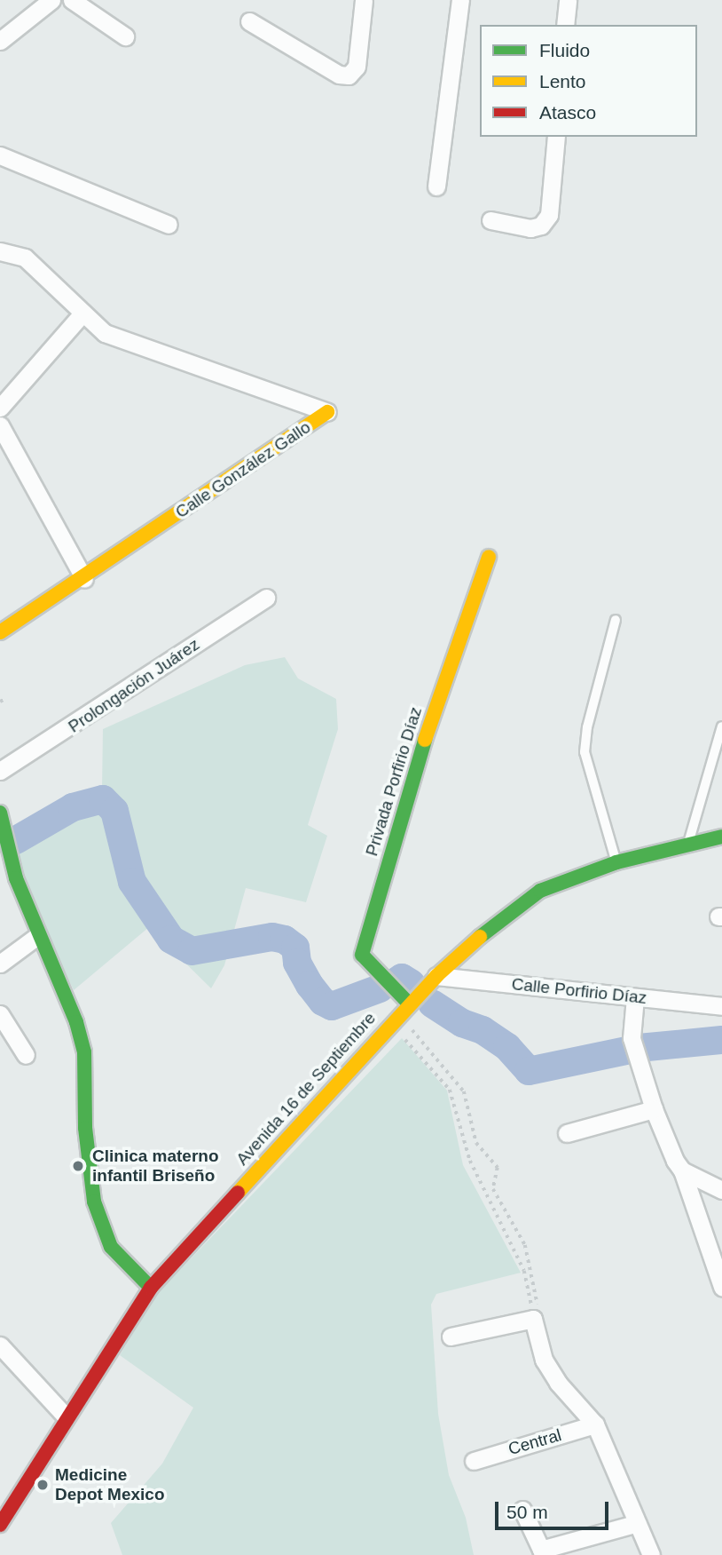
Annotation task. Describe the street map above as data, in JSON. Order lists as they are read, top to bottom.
{
  "streets": {
    "street": [
      "Calle González Gallo",
      "Prolongación Juárez",
      "Privada Porfirio Díaz",
      "Calle Porfirio Díaz",
      "Avenida 16 de Septiembre",
      "Central"
    ]
  },
  "crossings": [
    ["Privada Porfirio Díaz", "Avenida 16 de Septiembre"],
    ["Calle Porfirio Díaz", "Avenida 16 de Septiembre"]
  ],
  "places": ["Clinica materno infantil Briseño", "Medicine Depot Mexico"],
  "legend": ["Fluido", "Lento", "Atasco"],
  "scale_bar": "50 m"
}
